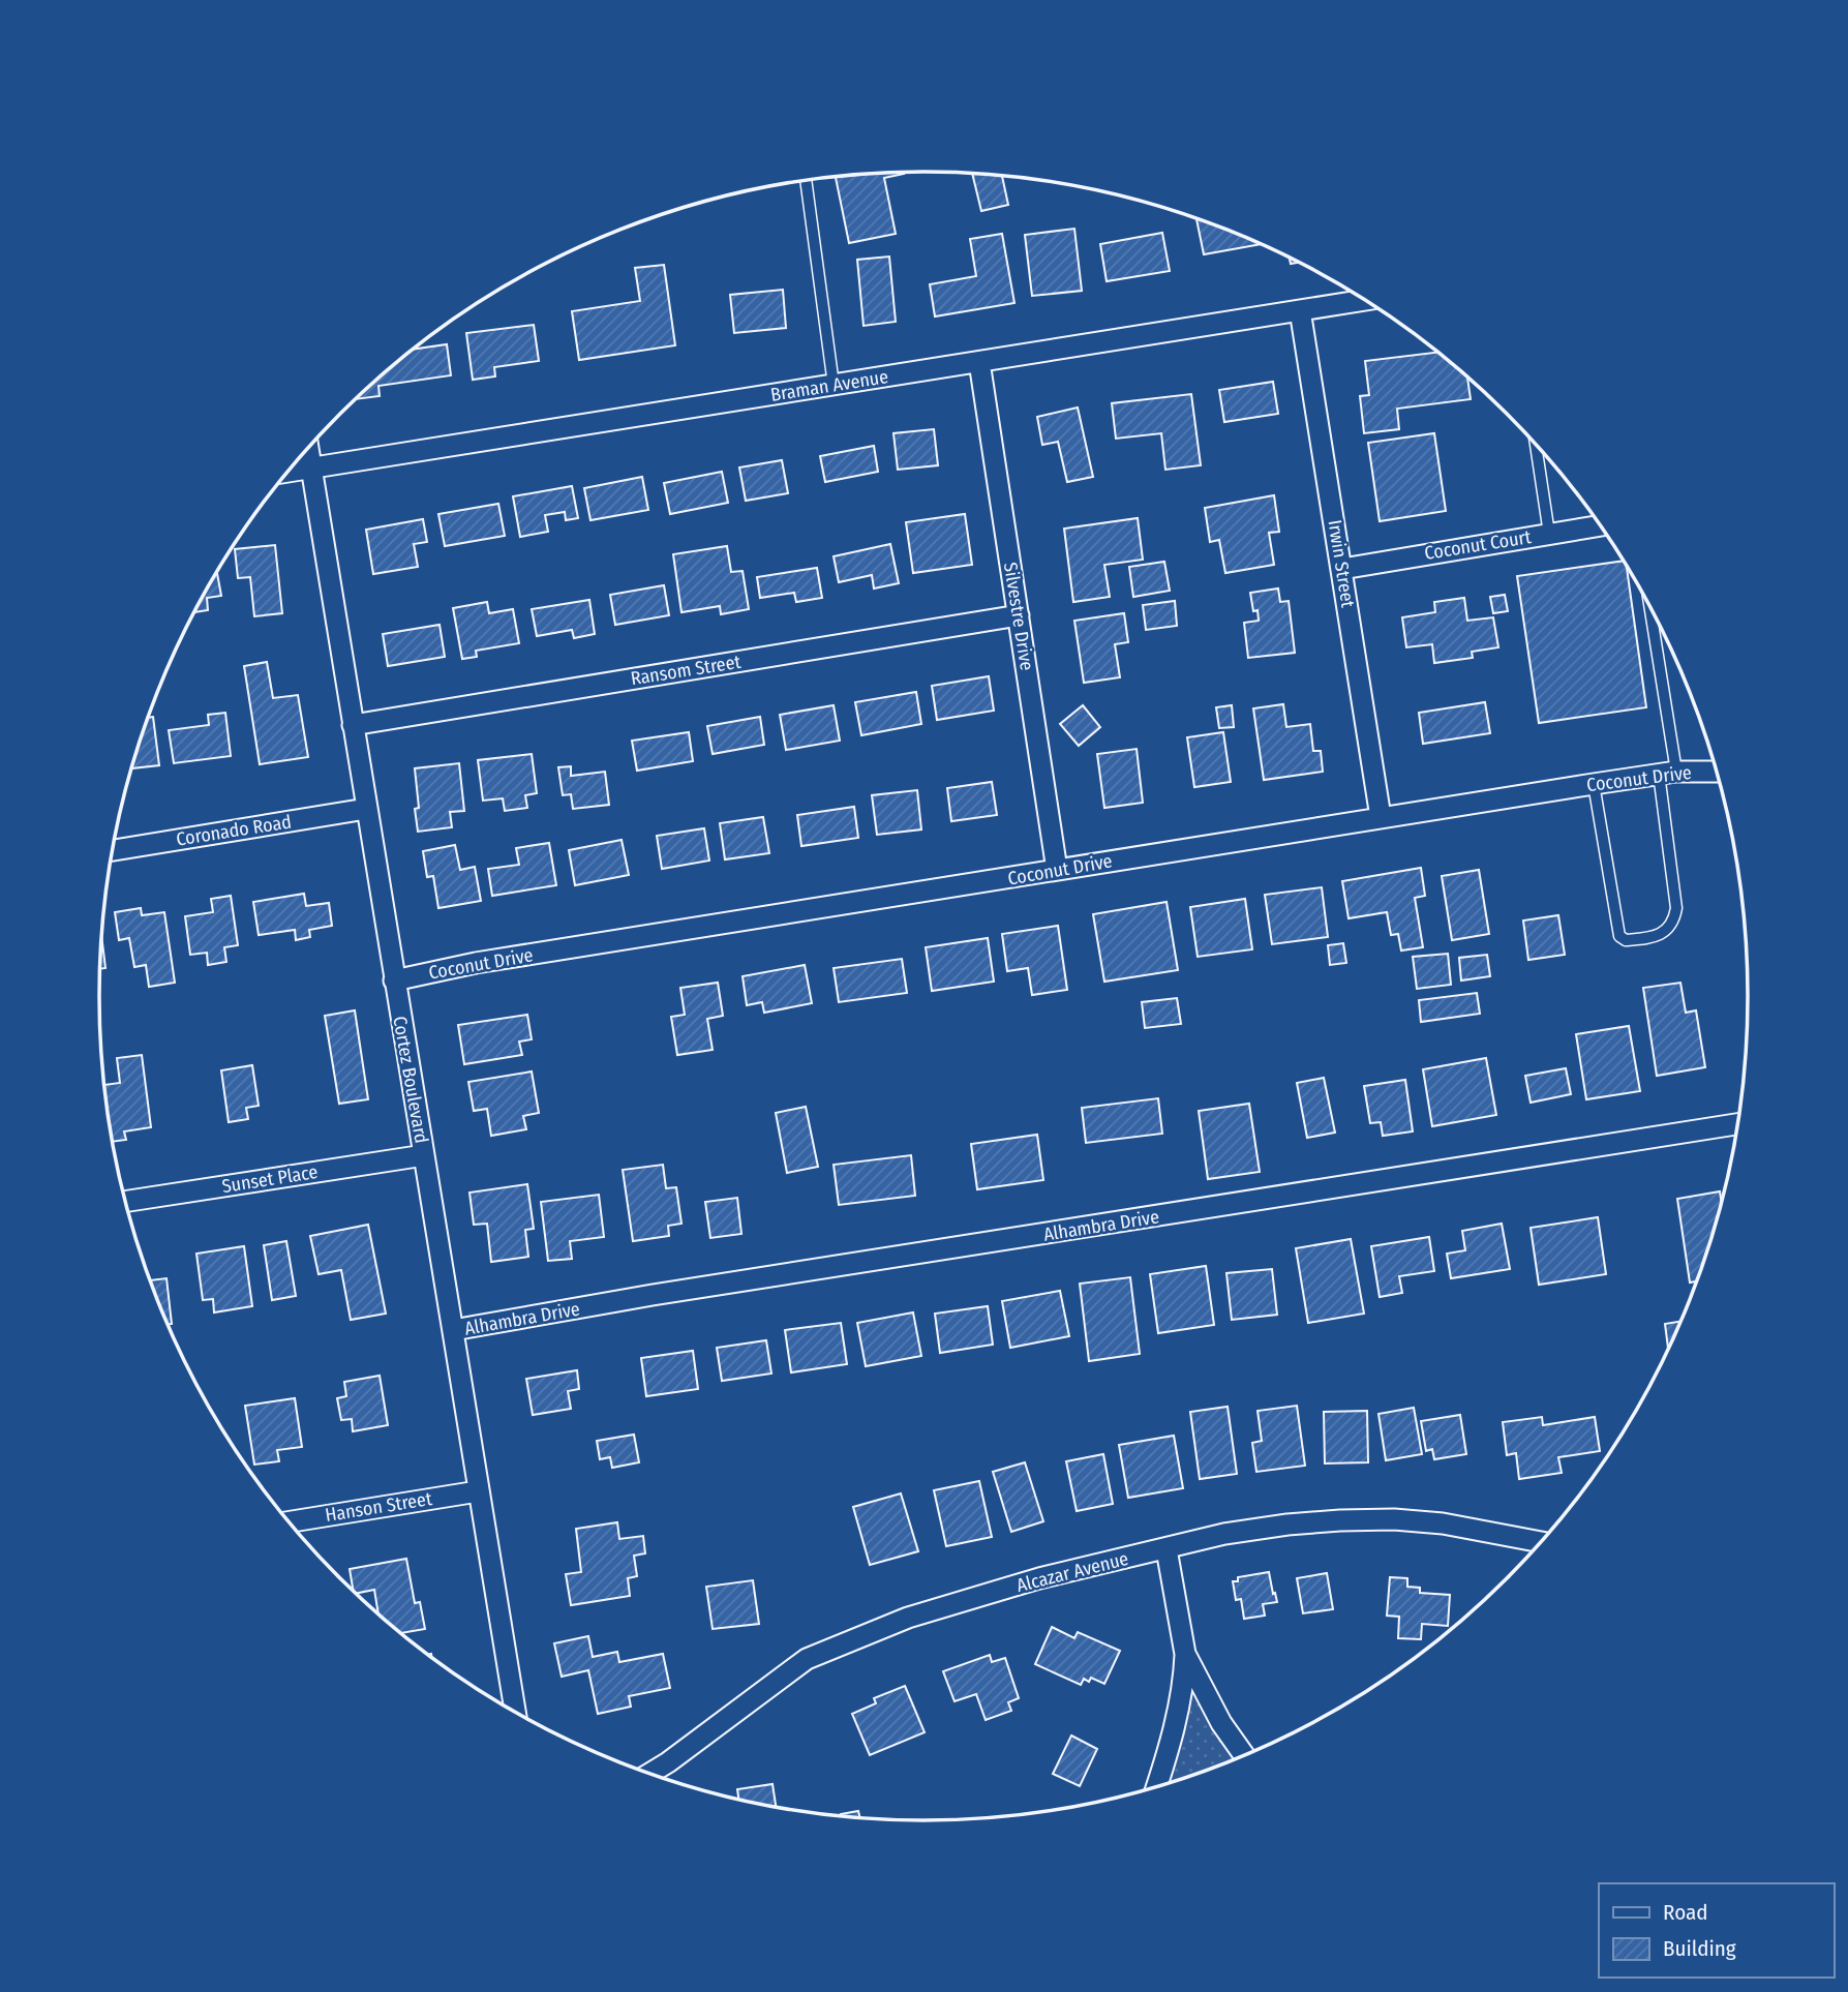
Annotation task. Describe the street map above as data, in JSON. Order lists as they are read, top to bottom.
{
  "streets": {
    "street": [
      "Braman Avenue",
      "Coconut Court",
      "Irwin Street",
      "Silvestre Drive",
      "Ransom Street",
      "Coconut Drive",
      "Coronado Road",
      "Cortez Boulevard",
      "Sunset Place",
      "Alhambra Drive",
      "Hanson Street",
      "Alcazar Avenue"
    ]
  },
  "crossings": [
    ["Braman Avenue", "Irwin Street"],
    ["Braman Avenue", "Silvestre Drive"],
    ["Braman Avenue", "Cortez Boulevard"],
    ["Coconut Court", "Irwin Street"],
    ["Irwin Street", "Coconut Drive"],
    ["Silvestre Drive", "Ransom Street"],
    ["Silvestre Drive", "Coconut Drive"],
    ["Ransom Street", "Cortez Boulevard"],
    ["Coconut Drive", "Cortez Boulevard"],
    ["Coronado Road", "Cortez Boulevard"],
    ["Cortez Boulevard", "Sunset Place"],
    ["Cortez Boulevard", "Alhambra Drive"],
    ["Cortez Boulevard", "Hanson Street"]
  ],
  "legend": ["Road", "Building"]
}
